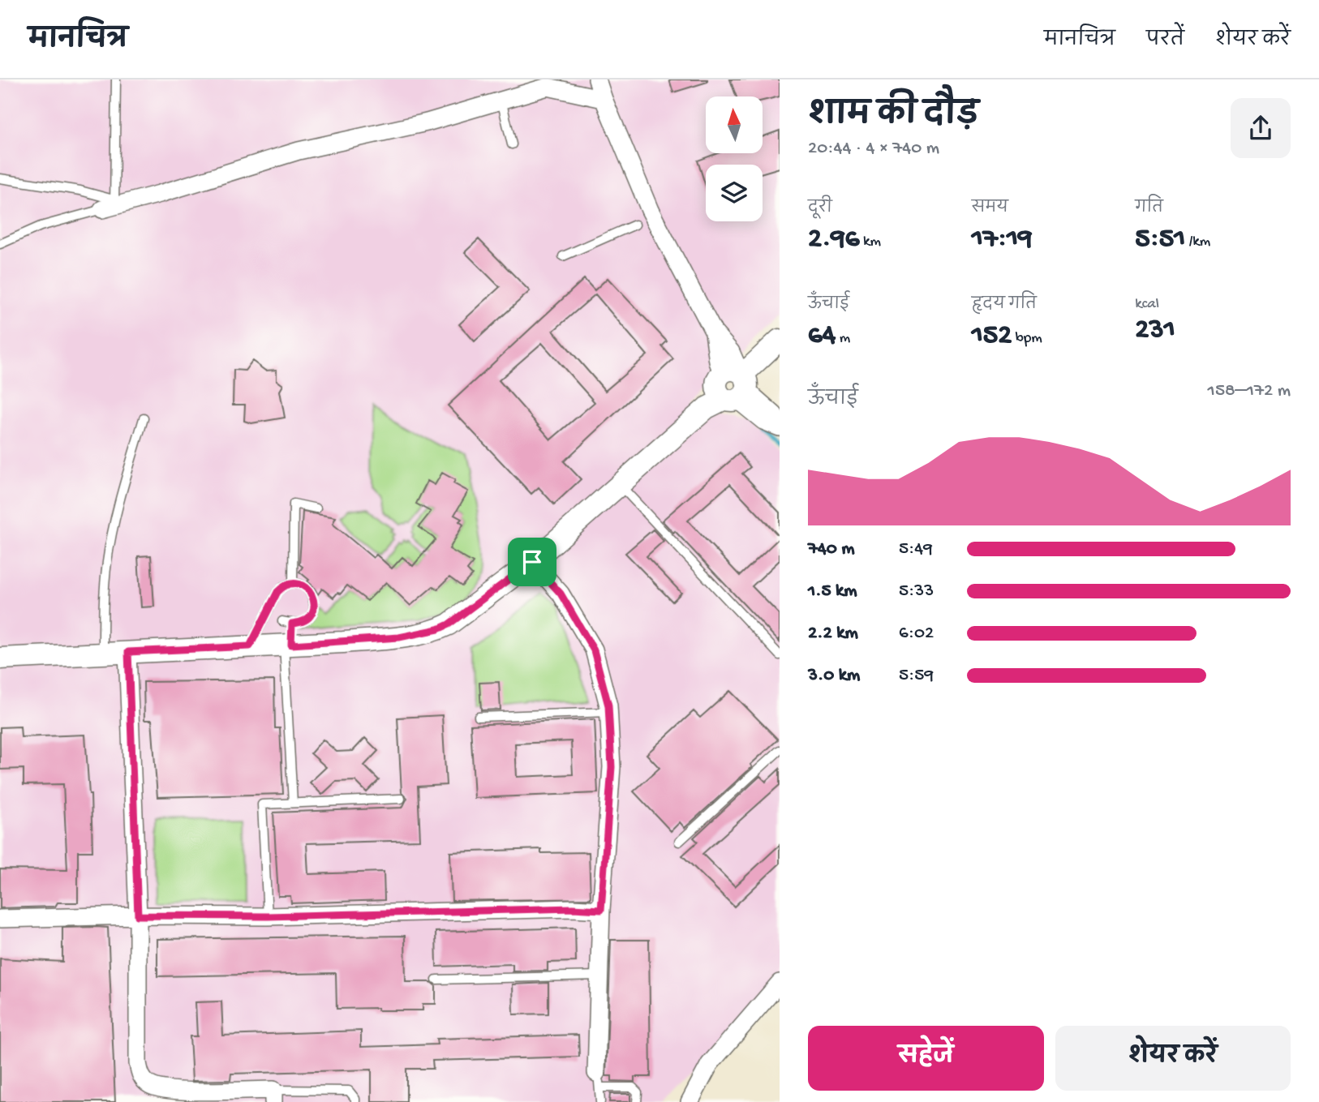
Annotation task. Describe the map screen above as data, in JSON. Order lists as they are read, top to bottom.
{
  "north": "top",
  "page": {
    "header": "मानचित्र",
    "nav": ["मानचित्र", "परतें", "शेयर करें"],
    "heading": ["शाम की दौड़", "20:44 · 4 × 740 m"],
    "stats": [
      ["दूरी", "2.96 km"],
      ["समय", "17:19"],
      ["गति", "5:51 /km"],
      ["ऊँचाई", "64 m"],
      ["हृदय गति", "152 bpm"],
      ["kcal", "231"]
    ],
    "chart": ["ऊँचाई", "158–172 m"],
    "list": [
      {
        "name": "740 m",
        "note": "5:49"
      },
      {
        "name": "1.5 km",
        "note": "5:33"
      },
      {
        "name": "2.2 km",
        "note": "6:02"
      },
      {
        "name": "3.0 km",
        "note": "5:59"
      }
    ],
    "buttons": ["सहेजें", "शेयर करें"]
  }
}
